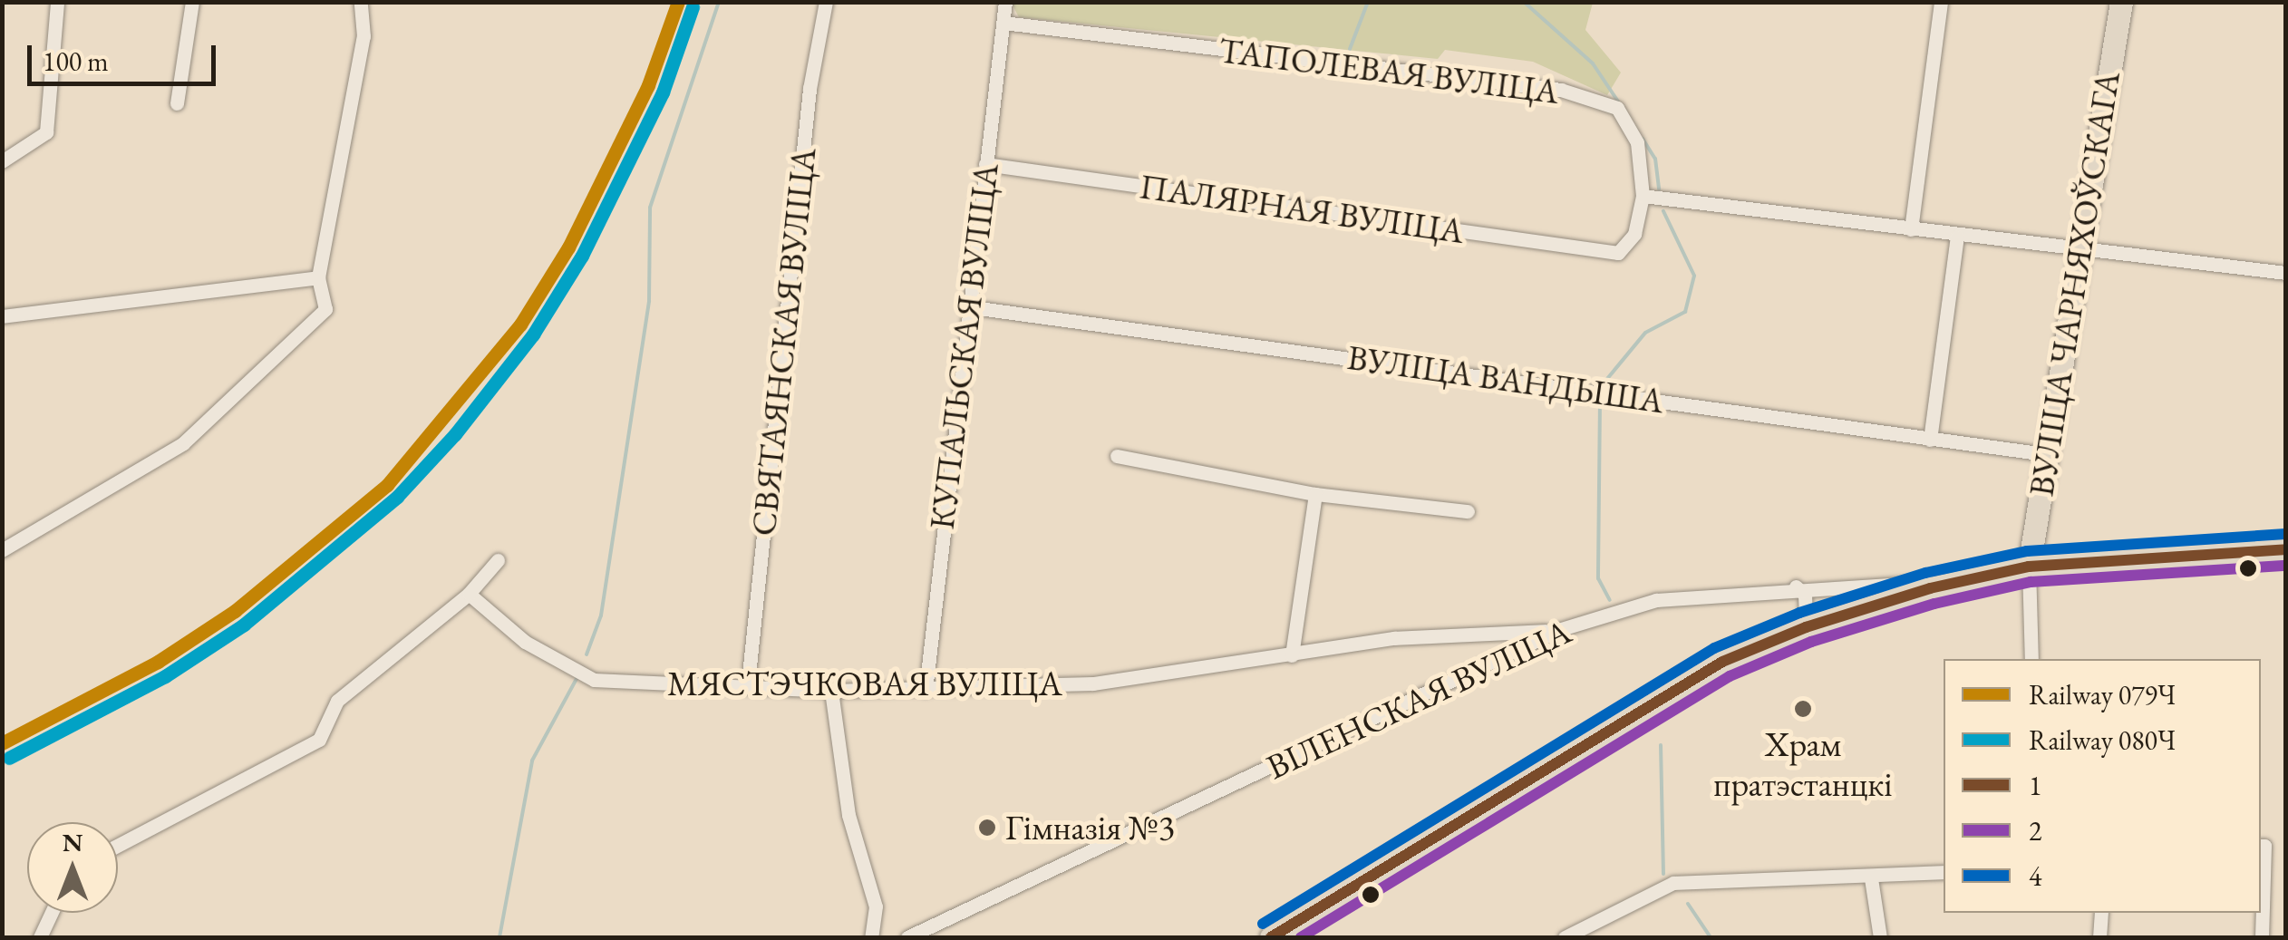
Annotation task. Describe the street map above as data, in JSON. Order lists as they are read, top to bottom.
{
  "streets": {
    "main road": ["ВУЛІЦА ЧАРНЯХОЎСКАГА", "ВІЛЕНСКАЯ ВУЛІЦА"],
    "street": [
      "ТАПОЛЕВАЯ ВУЛІЦА",
      "ПАЛЯРНАЯ ВУЛІЦА",
      "СВЯТАЯНСКАЯ ВУЛІЦА",
      "КУПАЛЬСКАЯ ВУЛІЦА",
      "ВУЛІЦА ВАНДЫША",
      "МЯСТЭЧКОВАЯ ВУЛІЦА"
    ]
  },
  "crossings": [
    ["ТАПОЛЕВАЯ ВУЛІЦА", "ПАЛЯРНАЯ ВУЛІЦА"],
    ["ТАПОЛЕВАЯ ВУЛІЦА", "КУПАЛЬСКАЯ ВУЛІЦА"],
    ["ПАЛЯРНАЯ ВУЛІЦА", "КУПАЛЬСКАЯ ВУЛІЦА"],
    ["ВУЛІЦА ЧАРНЯХОЎСКАГА", "ВУЛІЦА ВАНДЫША"],
    ["ВУЛІЦА ЧАРНЯХОЎСКАГА", "ВІЛЕНСКАЯ ВУЛІЦА"],
    ["СВЯТАЯНСКАЯ ВУЛІЦА", "МЯСТЭЧКОВАЯ ВУЛІЦА"],
    ["КУПАЛЬСКАЯ ВУЛІЦА", "ВУЛІЦА ВАНДЫША"],
    ["КУПАЛЬСКАЯ ВУЛІЦА", "МЯСТЭЧКОВАЯ ВУЛІЦА"],
    ["МЯСТЭЧКОВАЯ ВУЛІЦА", "ВІЛЕНСКАЯ ВУЛІЦА"]
  ],
  "places": ["Храм пратэстанцкі", "Гімназія №3"],
  "lines": [
    "rail line 079Ч",
    "rail line 080Ч",
    "transit line 4",
    "transit line 1",
    "transit line 2"
  ],
  "legend": [
    "Railway 079Ч",
    "Railway 080Ч",
    "1",
    "2",
    "4"
  ],
  "scale_bar": "100 m",
  "north": "top"
}
